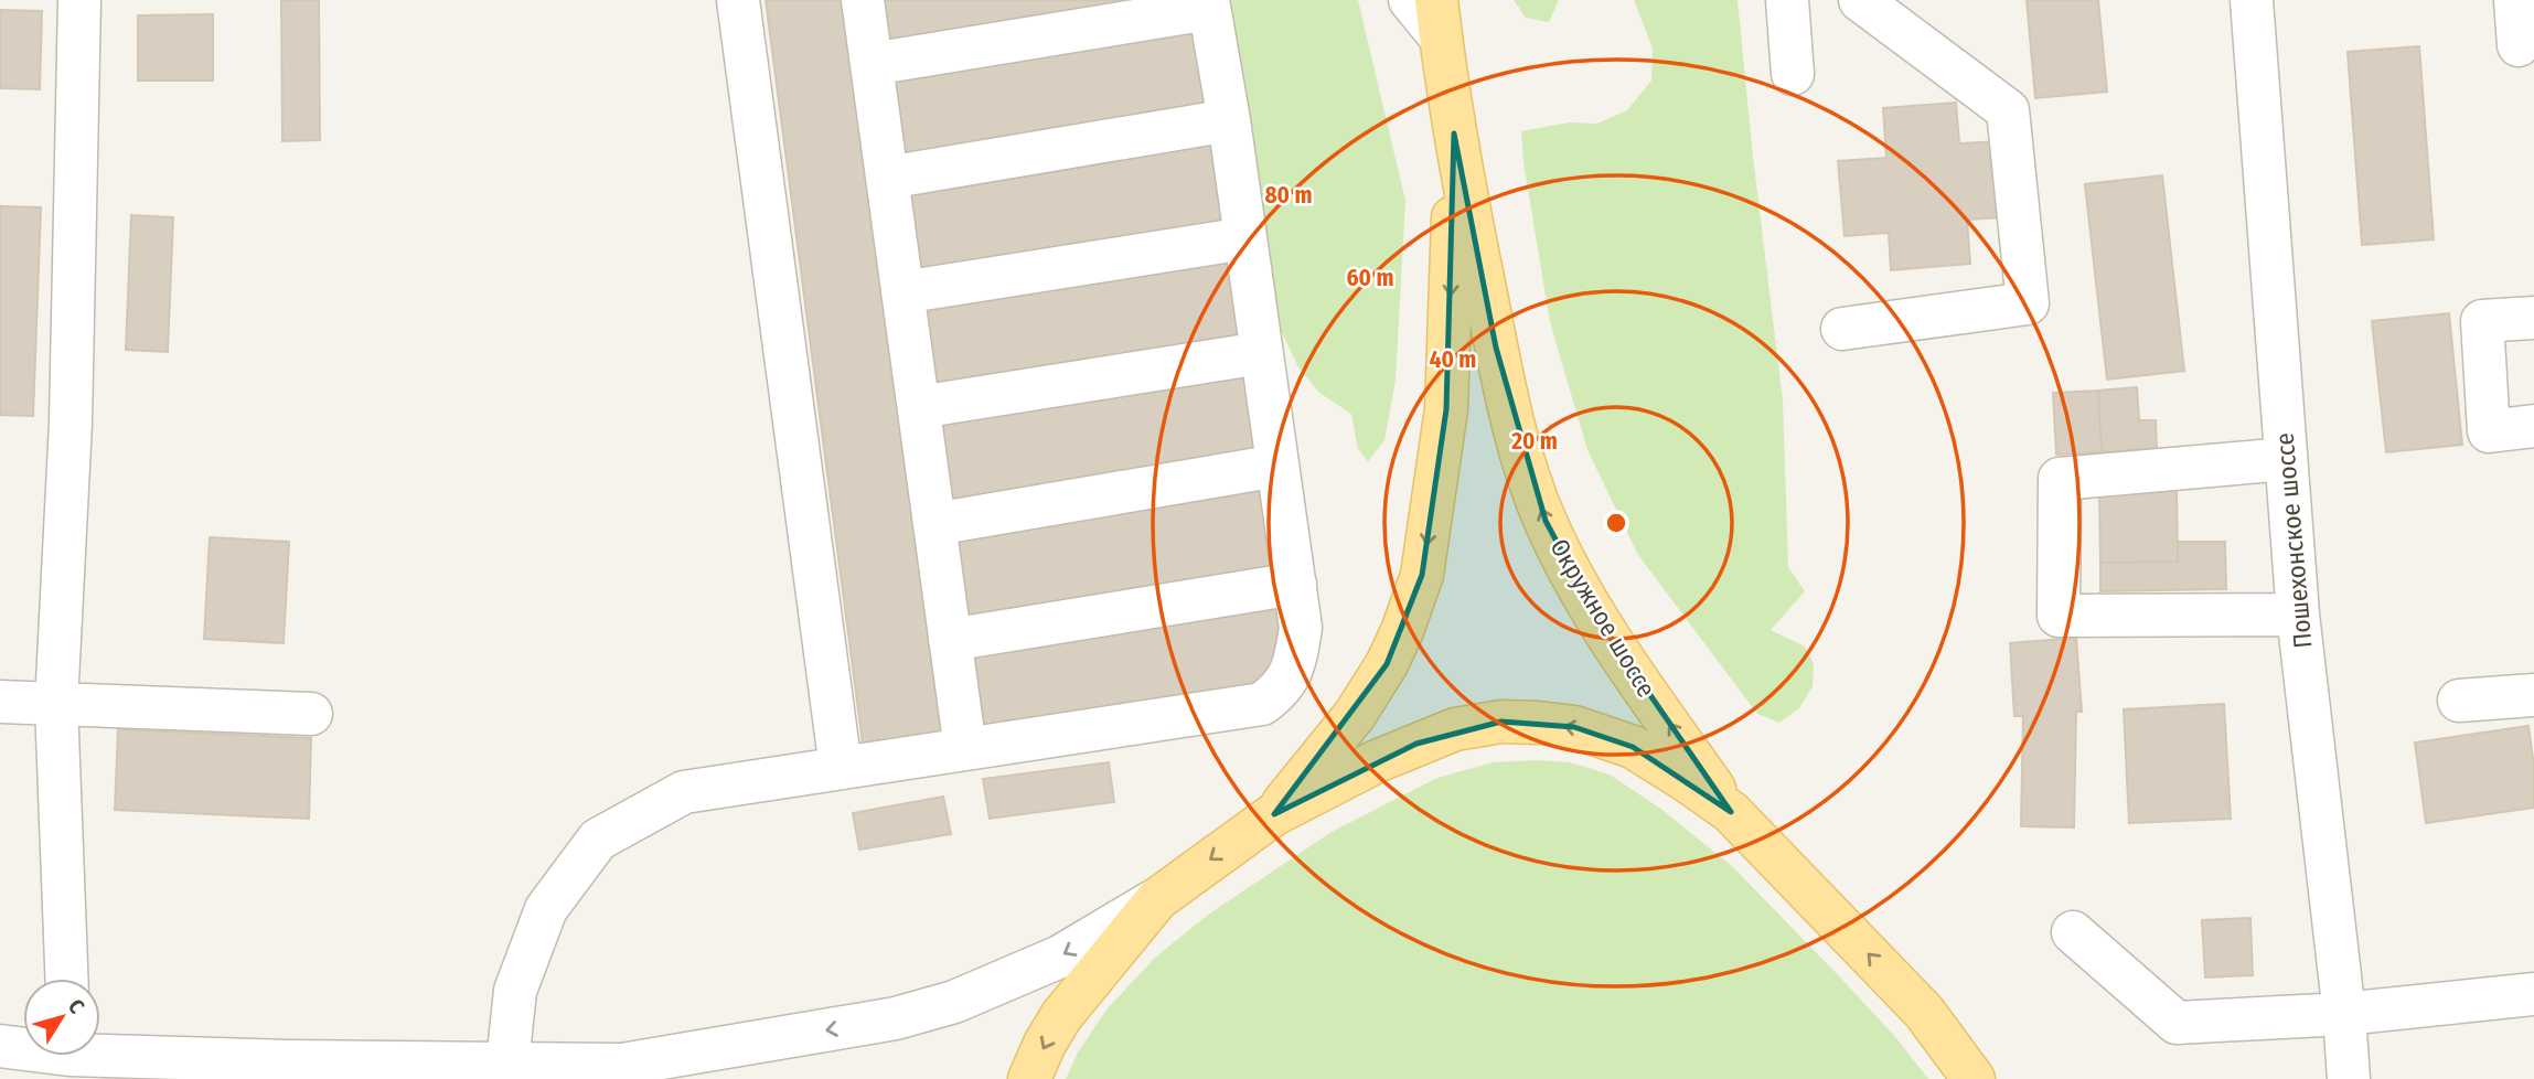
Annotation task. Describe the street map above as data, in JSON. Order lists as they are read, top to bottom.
{
  "streets": {
    "main road": ["Окружное шоссе"],
    "street": ["Пошехонское шоссе"]
  },
  "north": "top right",
  "rings": [
    "80 m",
    "60 m",
    "40 m",
    "20 m"
  ]
}
